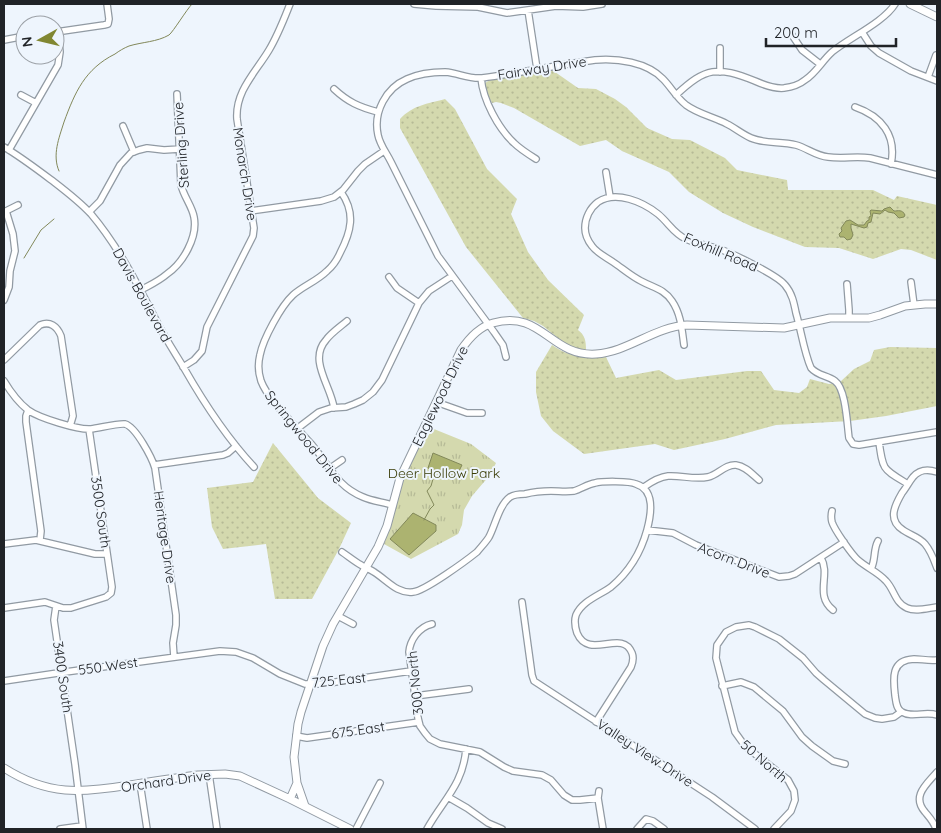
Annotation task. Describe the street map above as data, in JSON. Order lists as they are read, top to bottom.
{
  "streets": {
    "main road": ["Eaglewood Drive", "Orchard Drive"],
    "street": [
      "Fairway Drive",
      "Sterling Drive",
      "Monarch Drive",
      "Foxhill Road",
      "Davis Boulevard",
      "Springwood Drive",
      "3500 South",
      "Heritage Drive",
      "Acorn Drive",
      "550 West",
      "3400 South",
      "725 East",
      "300 North",
      "675 East",
      "Valley View Drive",
      "50 North"
    ]
  },
  "crossings": [
    ["Sterling Drive", "Davis Boulevard"],
    ["Monarch Drive", "Davis Boulevard"],
    ["Eaglewood Drive", "Springwood Drive"],
    ["Eaglewood Drive", "725 East"],
    ["Eaglewood Drive", "675 East"],
    ["Eaglewood Drive", "Orchard Drive"],
    ["3500 South", "Heritage Drive"],
    ["3500 South", "3400 South"],
    ["Heritage Drive", "550 West"],
    ["550 West", "3400 South"],
    ["550 West", "725 East"],
    ["3400 South", "Orchard Drive"],
    ["725 East", "300 North"],
    ["300 North", "675 East"]
  ],
  "parks": ["Deer Hollow Park"],
  "scale_bar": "200 m",
  "north": "left"
}
